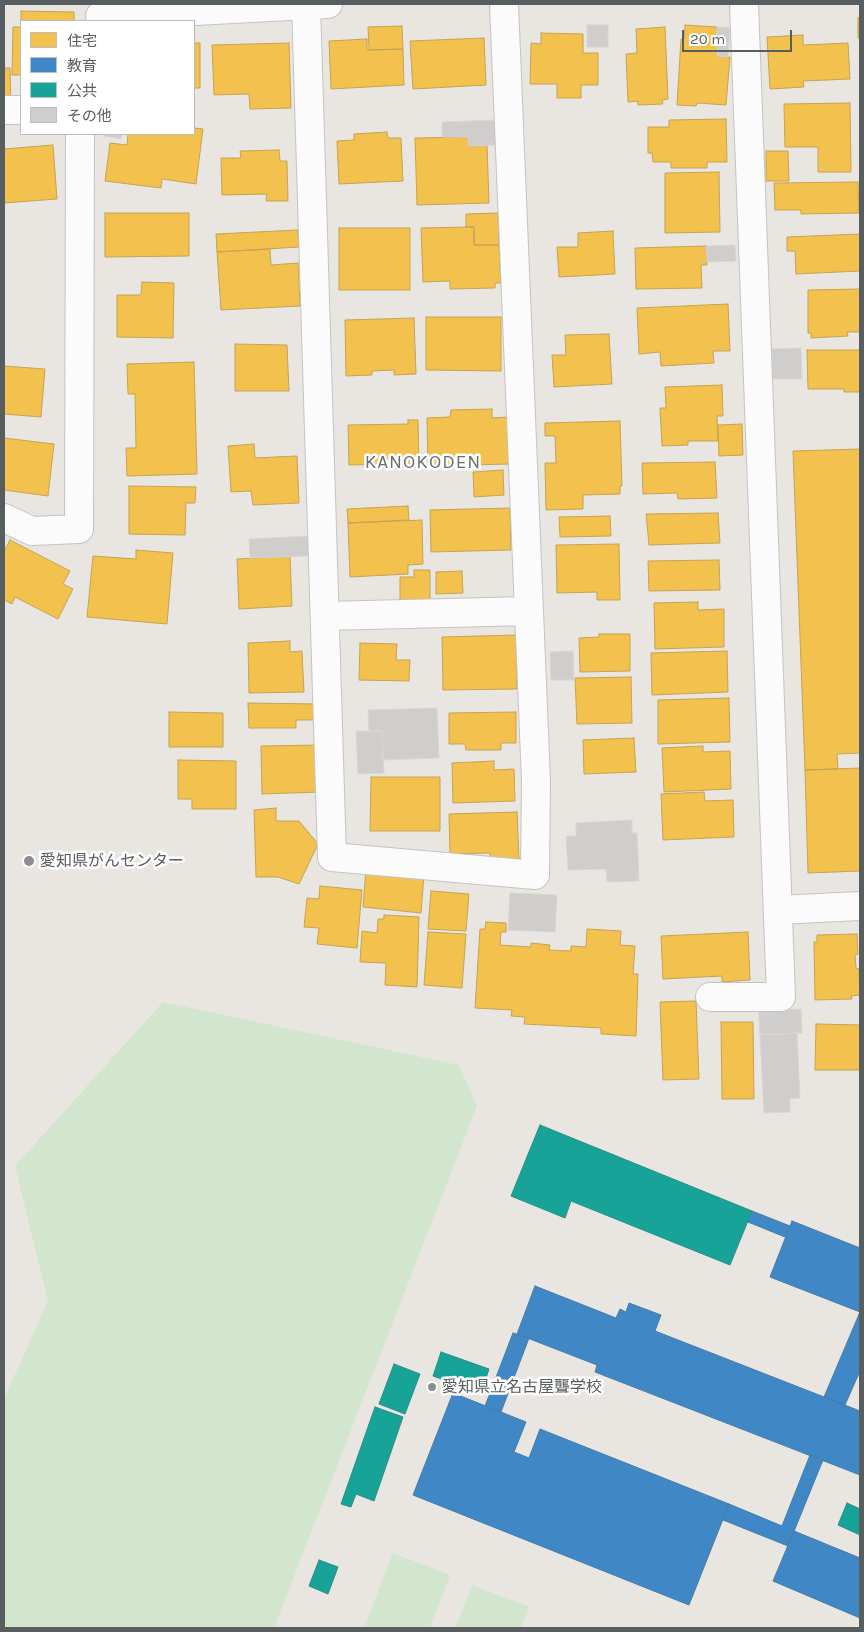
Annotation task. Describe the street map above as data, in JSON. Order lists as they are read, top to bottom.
{
  "districts": ["KANOKODEN"],
  "places": ["愛知県がんセンター", "愛知県立名古屋聾学校"],
  "legend": [
    "住宅",
    "教育",
    "公共",
    "その他"
  ],
  "scale_bar": "20 m"
}
